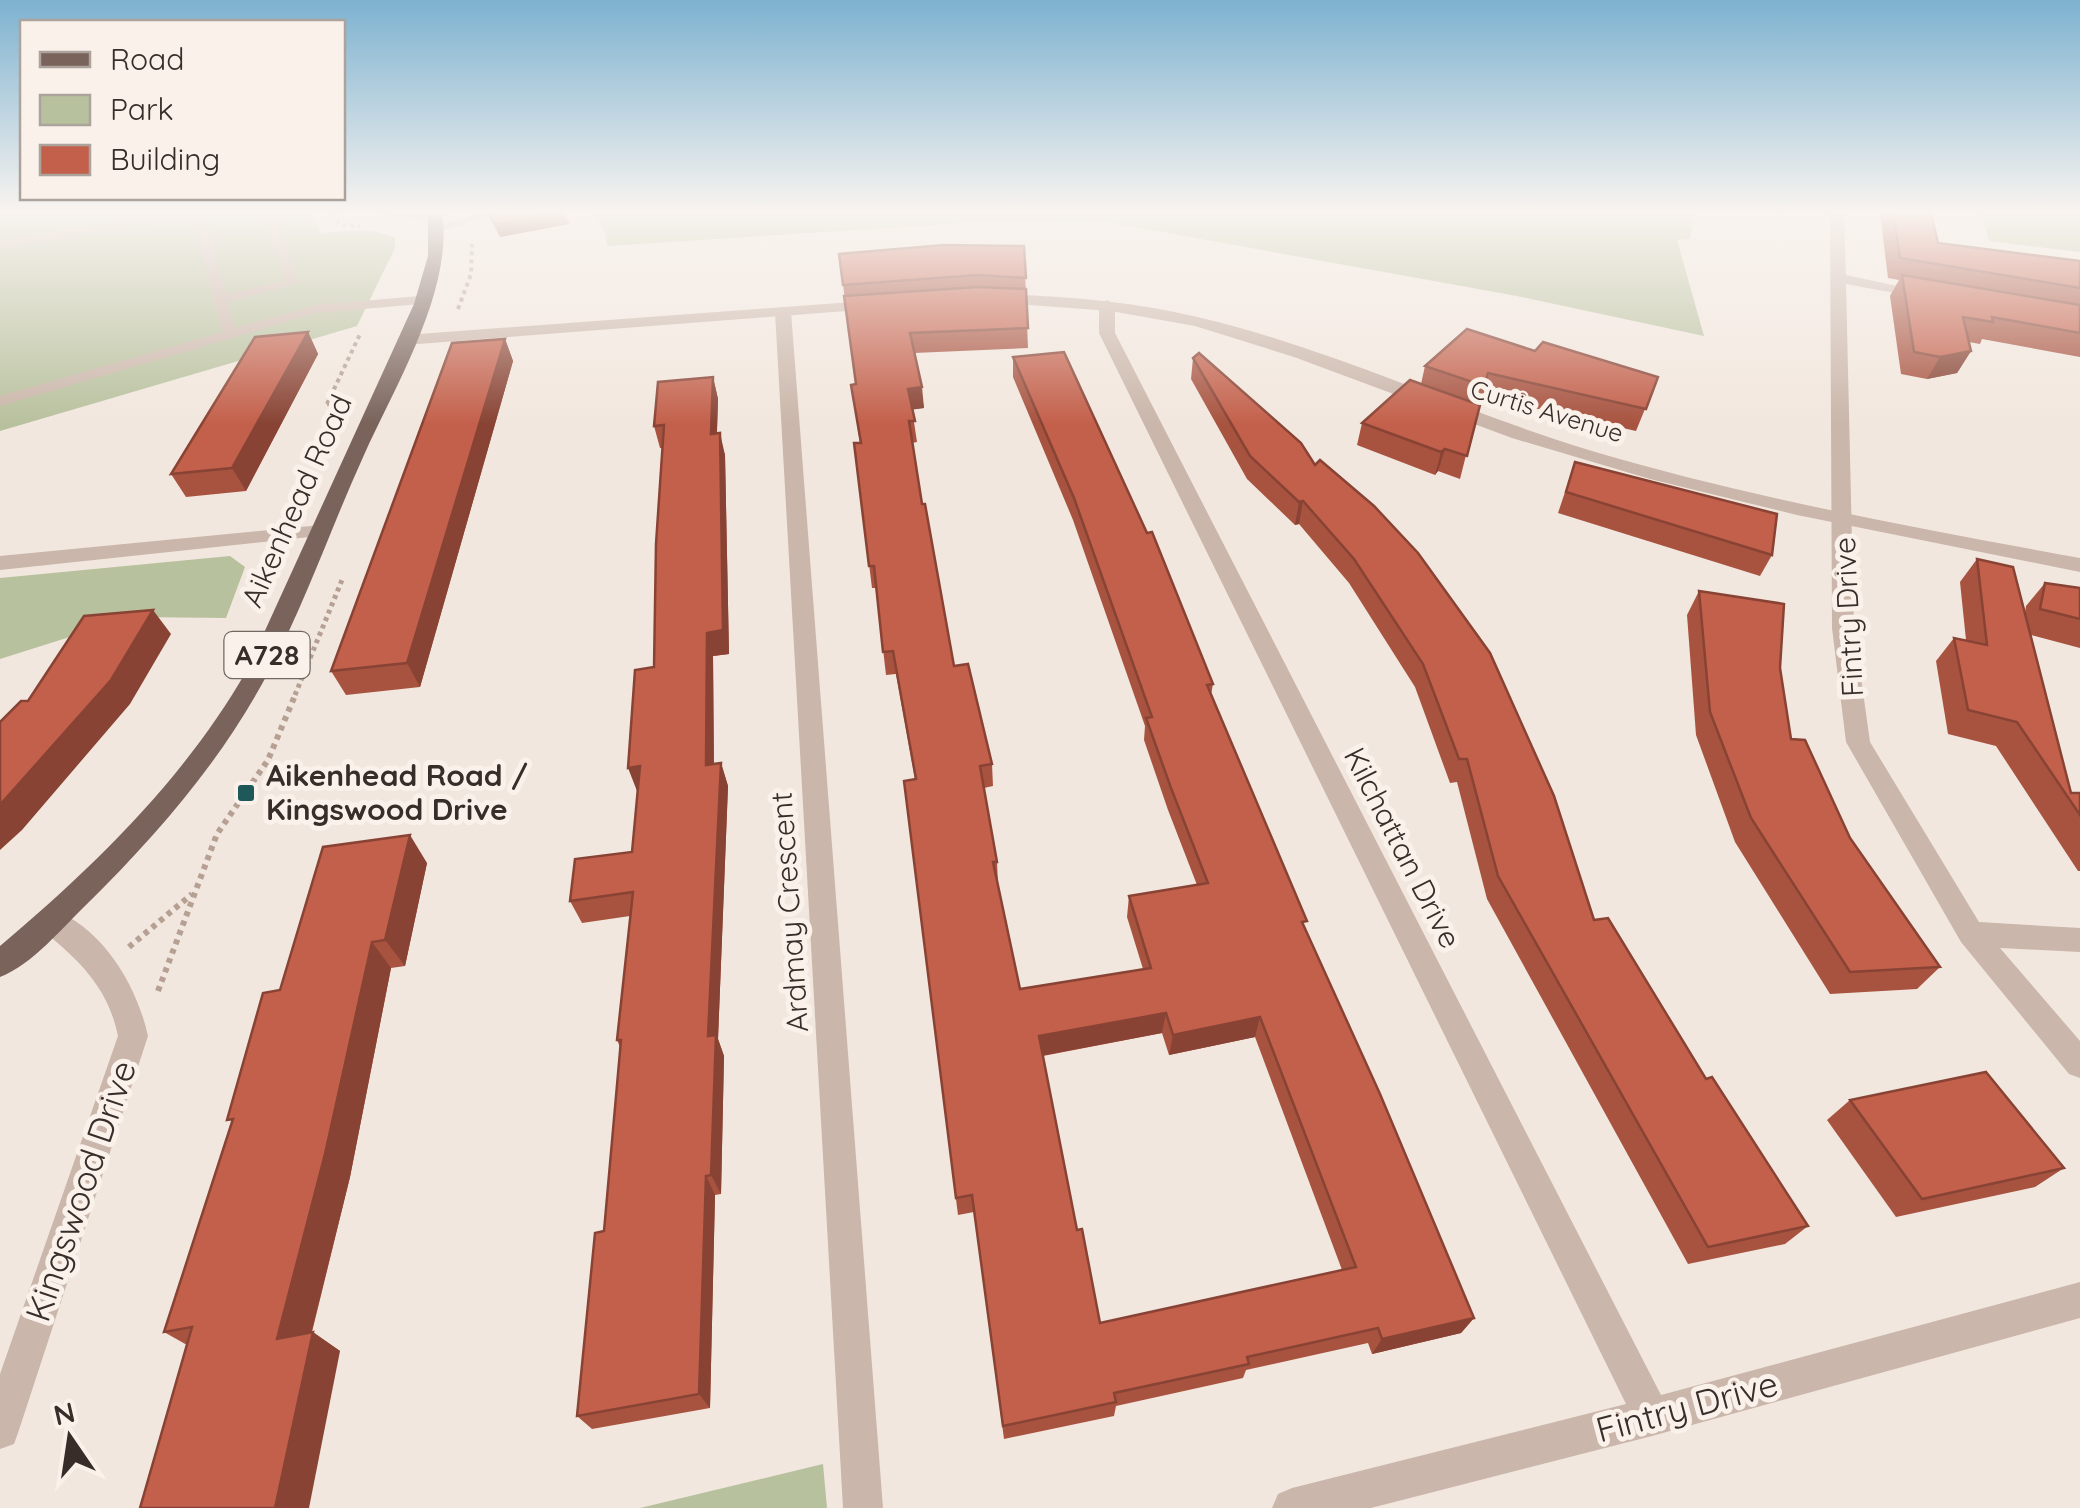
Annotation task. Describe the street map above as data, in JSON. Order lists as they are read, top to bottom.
{
  "streets": {
    "main road": ["Aikenhead Road", "A728"],
    "street": [
      "Curtis Avenue",
      "Fintry Drive",
      "Kilchattan Drive",
      "Ardmay Crescent",
      "Kingswood Drive"
    ]
  },
  "crossings": [
    ["Curtis Avenue", "Fintry Drive"],
    ["Curtis Avenue", "Kilchattan Drive"],
    ["Fintry Drive", "Kilchattan Drive"]
  ],
  "places": {
    "transit": ["Aikenhead Road / Kingswood Drive"]
  },
  "legend": ["Road", "Park", "Building"],
  "north": "top"
}
